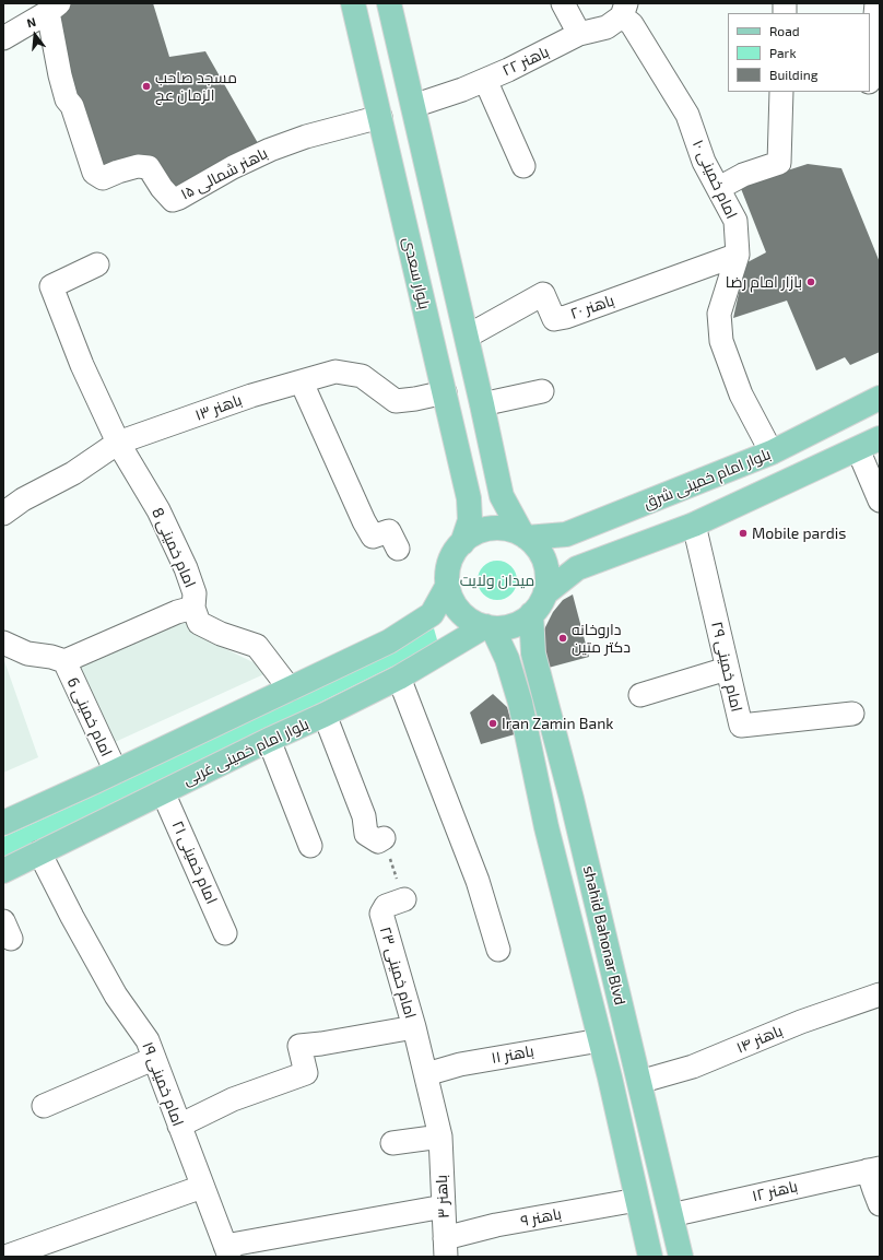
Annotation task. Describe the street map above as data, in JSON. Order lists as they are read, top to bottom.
{
  "streets": {
    "main road": [
      "بلوار سعدی",
      "بلوار امام خمینی شرق",
      "بلوار امام خمینی غربی",
      "shahid Bahonar Blvd"
    ],
    "street": [
      "باهنر ۲۲",
      "باهنر شمالی ۱۵",
      "امام خمینی ۱۰",
      "باهنر ۲۰",
      "باهنر ۱۳",
      "امام خمینی 8",
      "امام خمینی ۲۹",
      "امام خمینی 6",
      "امام خمینی ۲۱",
      "امام خمینی ۲۳",
      "باهنر ۱۴",
      "باهنر ۱۱",
      "امام خمینی ۱۹",
      "باهنر ۱۲",
      "باهنر ۳",
      "باهنر ۹"
    ]
  },
  "crossings": [
    ["باهنر ۲۲", "امام خمینی ۱۰"],
    ["باهنر شمالی ۱۵", "بلوار سعدی"],
    ["امام خمینی ۱۰", "باهنر ۲۰"],
    ["امام خمینی ۱۰", "بلوار امام خمینی شرق"],
    ["بلوار سعدی", "باهنر ۱۳"],
    ["بلوار سعدی", "بلوار امام خمینی شرق"],
    ["بلوار سعدی", "بلوار امام خمینی غربی"],
    ["بلوار سعدی", "shahid Bahonar Blvd"],
    ["باهنر ۱۳", "امام خمینی 8"],
    ["بلوار امام خمینی شرق", "بلوار امام خمینی غربی"],
    ["بلوار امام خمینی شرق", "shahid Bahonar Blvd"],
    ["بلوار امام خمینی غربی", "امام خمینی ۲۱"],
    ["بلوار امام خمینی غربی", "shahid Bahonar Blvd"],
    ["بلوار امام خمینی غربی", "امام خمینی ۱۹"],
    ["shahid Bahonar Blvd", "باهنر ۱۴"],
    ["shahid Bahonar Blvd", "باهنر ۱۱"],
    ["shahid Bahonar Blvd", "باهنر ۱۲"],
    ["shahid Bahonar Blvd", "باهنر ۹"],
    ["امام خمینی ۲۳", "باهنر ۱۱"],
    ["امام خمینی ۲۳", "باهنر ۳"],
    ["باهنر ۳", "باهنر ۹"]
  ],
  "parks": ["میدان ولایت"],
  "places": [
    "مسجد صاحب الزمان عج",
    "بازار امام رضا",
    "Mobile pardis",
    "داروخانه دکتر متین",
    "Iran Zamin Bank"
  ],
  "legend": ["Road", "Park", "Building"],
  "north": "top"
}
